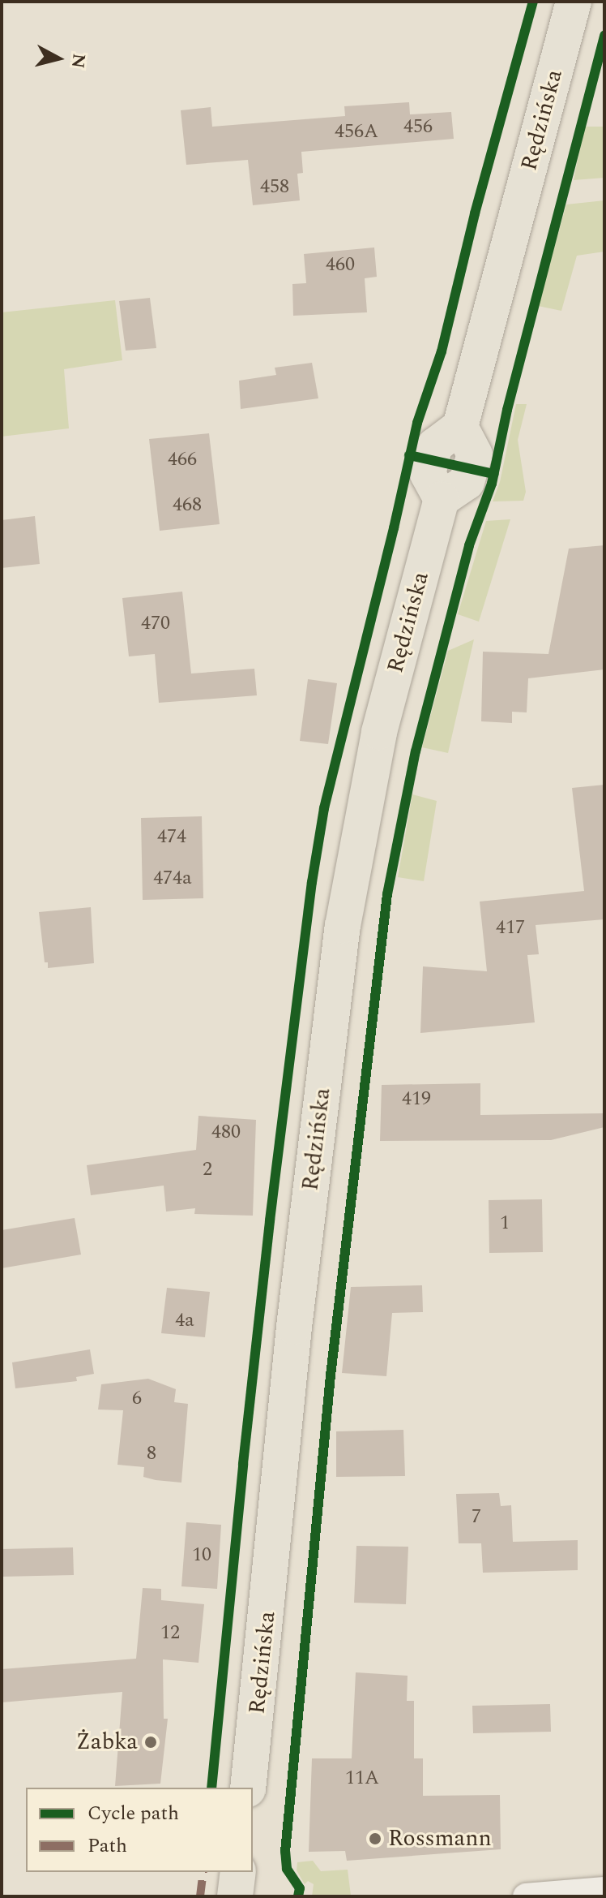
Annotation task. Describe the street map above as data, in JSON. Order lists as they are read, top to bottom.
{
  "streets": {
    "main road": ["Rędzińska"]
  },
  "places": ["Żabka", "Rossmann"],
  "house_numbers": [
    "456",
    "456A",
    "458",
    "460",
    "466",
    "468",
    "470",
    "474",
    "474a",
    "417",
    "419",
    "480",
    "2",
    "1",
    "4a",
    "6",
    "8",
    "7",
    "10",
    "12",
    "11A"
  ],
  "legend": ["Cycle path", "Path"],
  "north": "right"
}
